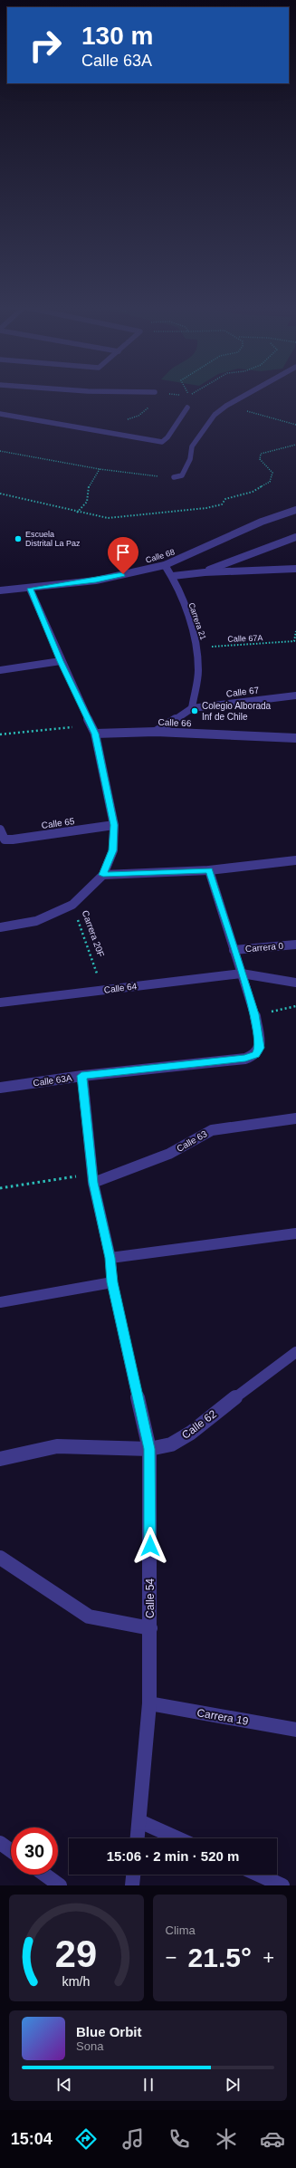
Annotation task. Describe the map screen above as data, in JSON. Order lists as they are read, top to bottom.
{
  "streets": {
    "street": [
      "Calle 68",
      "Carrera 21",
      "Calle 67",
      "Calle 66",
      "Calle 65",
      "Carrera 20F",
      "Carrera 0",
      "Calle 64",
      "Calle 63A",
      "Calle 63",
      "Calle 62",
      "Calle 54",
      "Carrera 19"
    ],
    "path": ["Calle 67A"]
  },
  "crossings": [
    ["Calle 68", "Carrera 21"],
    ["Calle 68", "Carrera 20F"],
    ["Carrera 21", "Calle 67A"],
    ["Carrera 21", "Calle 67"],
    ["Calle 66", "Carrera 20F"],
    ["Calle 65", "Carrera 20F"],
    ["Carrera 20F", "Calle 64"],
    ["Calle 63A", "Calle 54"],
    ["Calle 63", "Calle 54"],
    ["Calle 62", "Calle 54"],
    ["Calle 54", "Carrera 19"]
  ],
  "places": ["Escuela Distrital La Paz", "Colegio Alborada Inf de Chile"],
  "page": {
    "turn": ["130 m", "Calle 63A"],
    "limit": "30",
    "trip": "15:06 · 2 min · 520 m",
    "tile": "Clima",
    "heat": ["−", "21.5°", "+"],
    "song": ["Blue Orbit", "Sona"],
    "tabs": "15:04",
    "gauge": ["29", "km/h"]
  }
}
